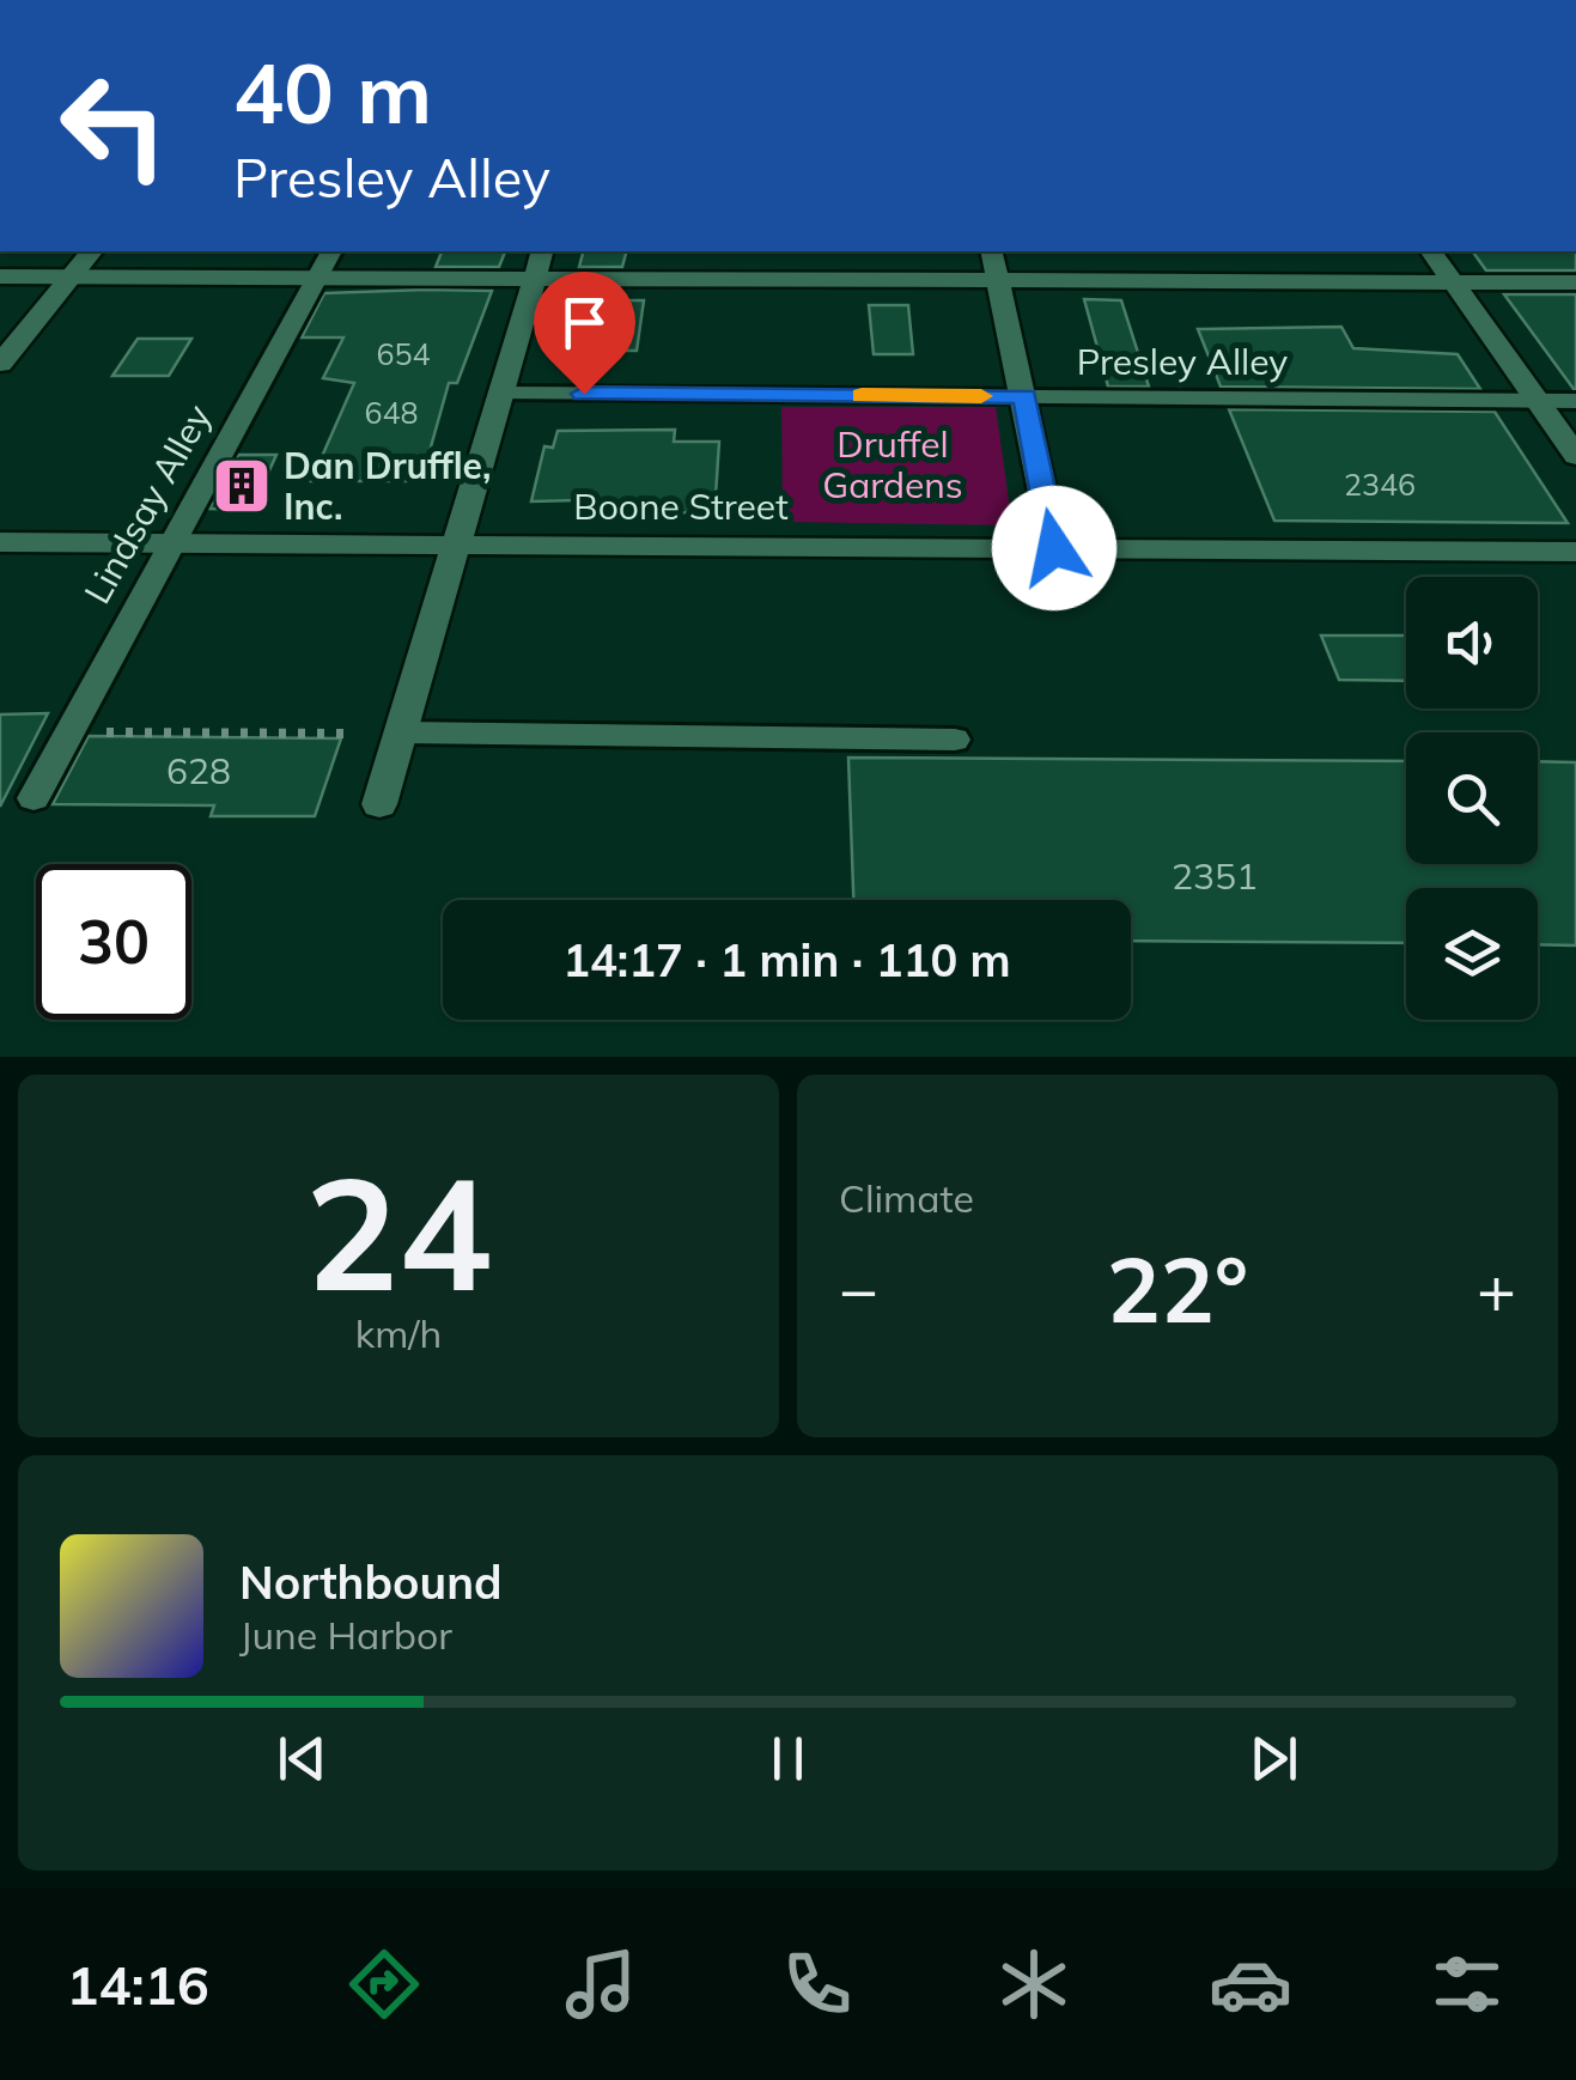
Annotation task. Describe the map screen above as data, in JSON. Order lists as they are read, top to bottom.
{
  "streets": {
    "street": ["Boone Street"],
    "lane": ["Presley Alley", "Lindsay Alley"]
  },
  "crossings": [
    ["Lindsay Alley", "Boone Street"]
  ],
  "parks": ["Druffel Gardens"],
  "places": {
    "building": ["Dan Druffle, Inc."]
  },
  "house_numbers": [
    "654",
    "648",
    "2346",
    "628",
    "2351"
  ],
  "page": {
    "turn": ["40 m", "Presley Alley"],
    "limit": "30",
    "trip": "14:17 · 1 min · 110 m",
    "tile": [
      ["24", "km/h"],
      "Climate"
    ],
    "heat": ["−", "22°", "+"],
    "song": ["Northbound", "June Harbor"],
    "tabs": "14:16"
  }
}
